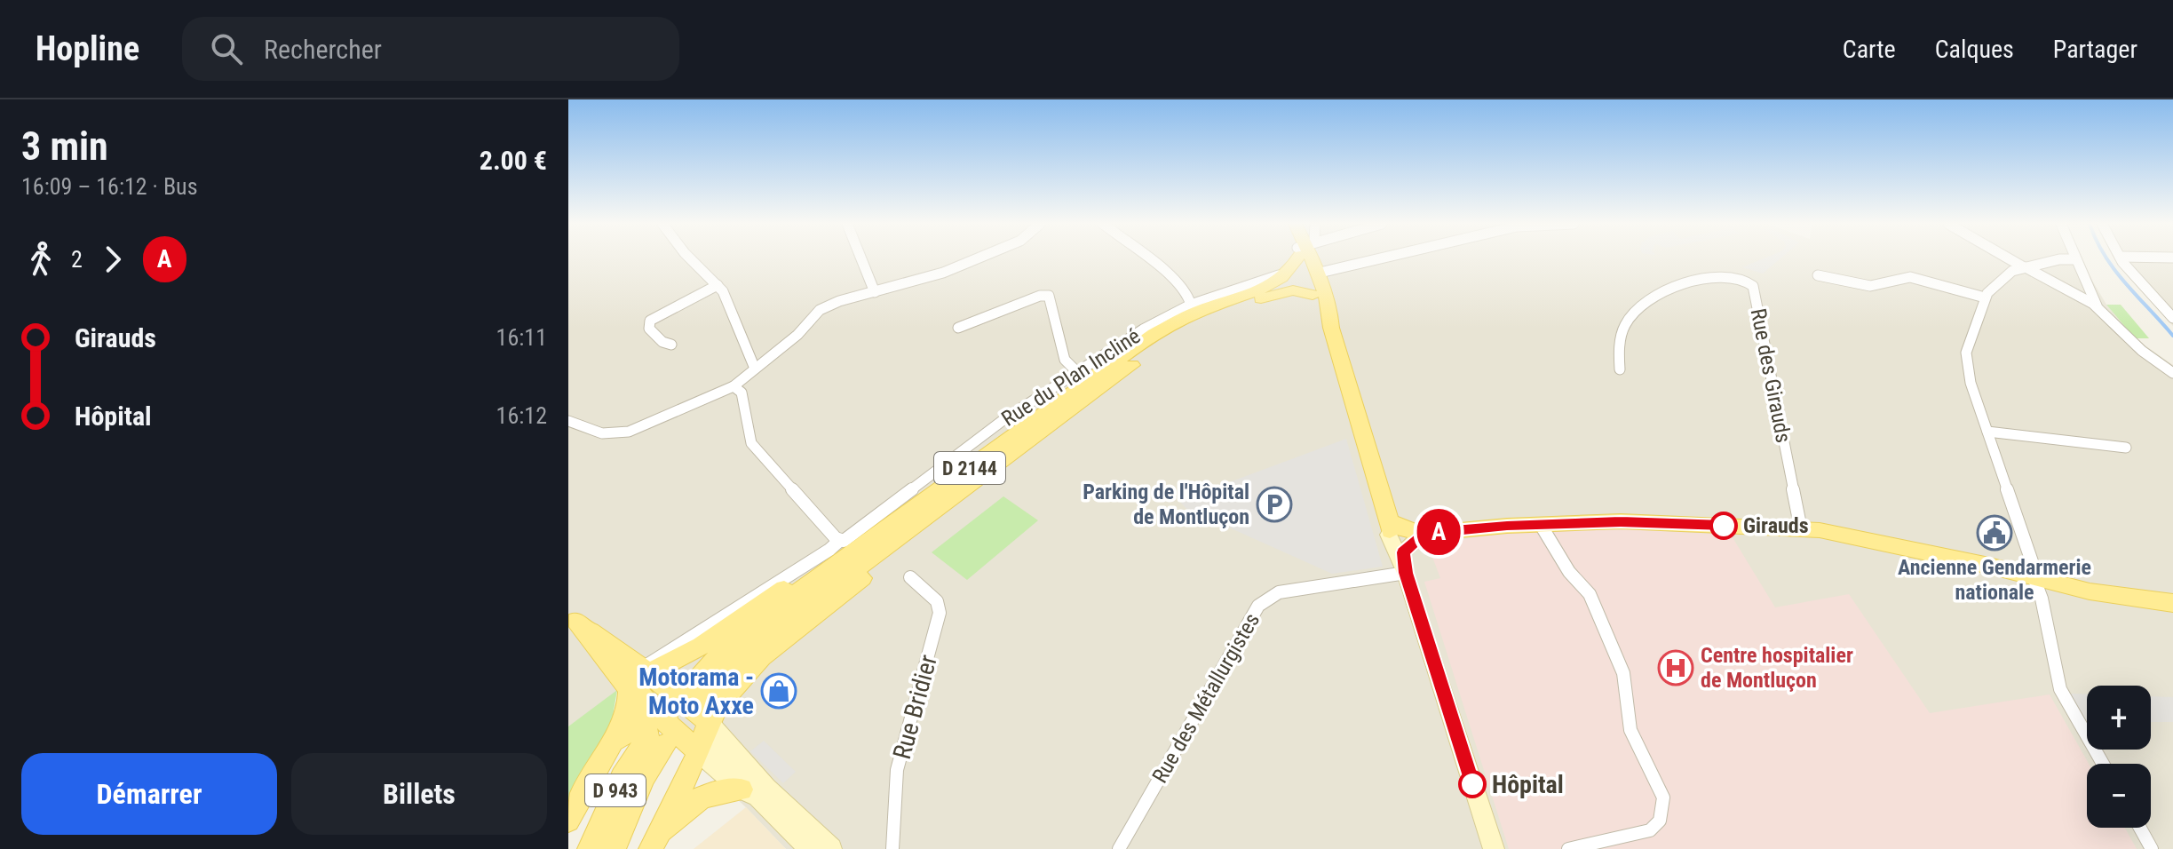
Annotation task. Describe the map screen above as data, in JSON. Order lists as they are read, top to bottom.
{
  "streets": {
    "main road": ["D 2144", "D 943"],
    "street": [
      "Rue des Girauds",
      "Rue du Plan Incliné",
      "Rue des Métallurgistes",
      "Rue Bridier"
    ]
  },
  "crossings": [
    ["Rue du Plan Incliné", "D 2144"],
    ["Rue du Plan Incliné", "D 943"]
  ],
  "places": {
    "parking": ["Parking de l'Hôpital de Montluçon"],
    "other": ["Girauds", "Hôpital"],
    "public building": ["Ancienne Gendarmerie nationale"],
    "hospital": ["Centre hospitalier de Montluçon"],
    "shop": ["Motorama - Moto Axxe"]
  },
  "lines": ["bus line A"],
  "page": {
    "header": "Hopline",
    "search": "Rechercher",
    "nav": ["Carte", "Calques", "Partager"],
    "heading": ["3 min", "16:09 – 16:12 · Bus", "2.00 €"],
    "on_map": "A",
    "legs": ["2", "A"],
    "list": [
      {
        "name": "Girauds",
        "value": "16:11"
      },
      {
        "name": "Hôpital",
        "value": "16:12"
      }
    ],
    "map_buttons": ["+", "−"],
    "buttons": ["Démarrer", "Billets"]
  }
}
